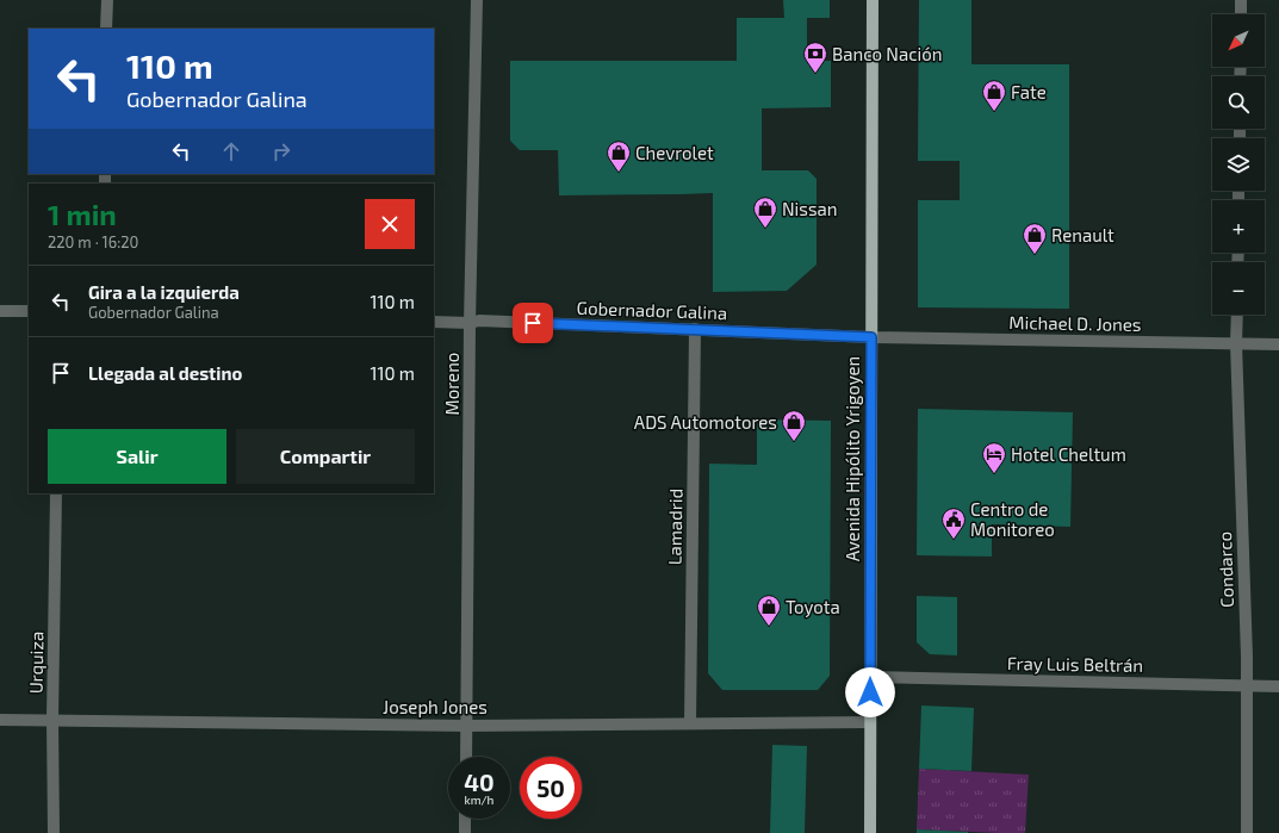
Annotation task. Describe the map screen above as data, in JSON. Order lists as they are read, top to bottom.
{
  "streets": {
    "main road": ["Avenida Hipólito Yrigoyen"],
    "street": [
      "Gobernador Galina",
      "Michael D. Jones",
      "Moreno",
      "Lamadrid",
      "Condarco",
      "Urquiza",
      "Fray Luis Beltrán",
      "Joseph Jones"
    ]
  },
  "crossings": [
    ["Gobernador Galina", "Michael D. Jones"],
    ["Gobernador Galina", "Moreno"],
    ["Gobernador Galina", "Avenida Hipólito Yrigoyen"],
    ["Gobernador Galina", "Lamadrid"],
    ["Michael D. Jones", "Avenida Hipólito Yrigoyen"],
    ["Michael D. Jones", "Condarco"],
    ["Moreno", "Joseph Jones"],
    ["Avenida Hipólito Yrigoyen", "Fray Luis Beltrán"],
    ["Avenida Hipólito Yrigoyen", "Joseph Jones"],
    ["Lamadrid", "Joseph Jones"],
    ["Condarco", "Fray Luis Beltrán"],
    ["Urquiza", "Joseph Jones"]
  ],
  "places": {
    "bank": ["Banco Nación"],
    "shop": [
      "Fate",
      "Chevrolet",
      "Nissan",
      "Renault",
      "ADS Automotores",
      "Toyota"
    ],
    "hotel": ["Hotel Cheltum"],
    "public building": ["Centro de Monitoreo"]
  },
  "north": "bottom left",
  "page": {
    "map_buttons": ["+", "−"],
    "turn": ["110 m", "Gobernador Galina"],
    "heading": ["1 min", "220 m · 16:20"],
    "list": [
      {
        "name": "Gira a la izquierda",
        "note": "Gobernador Galina",
        "value": "110 m"
      },
      {
        "name": "Llegada al destino",
        "value": "110 m"
      }
    ],
    "buttons": ["Salir", "Compartir"],
    "speed": "40 km/h",
    "limit": "50"
  }
}
